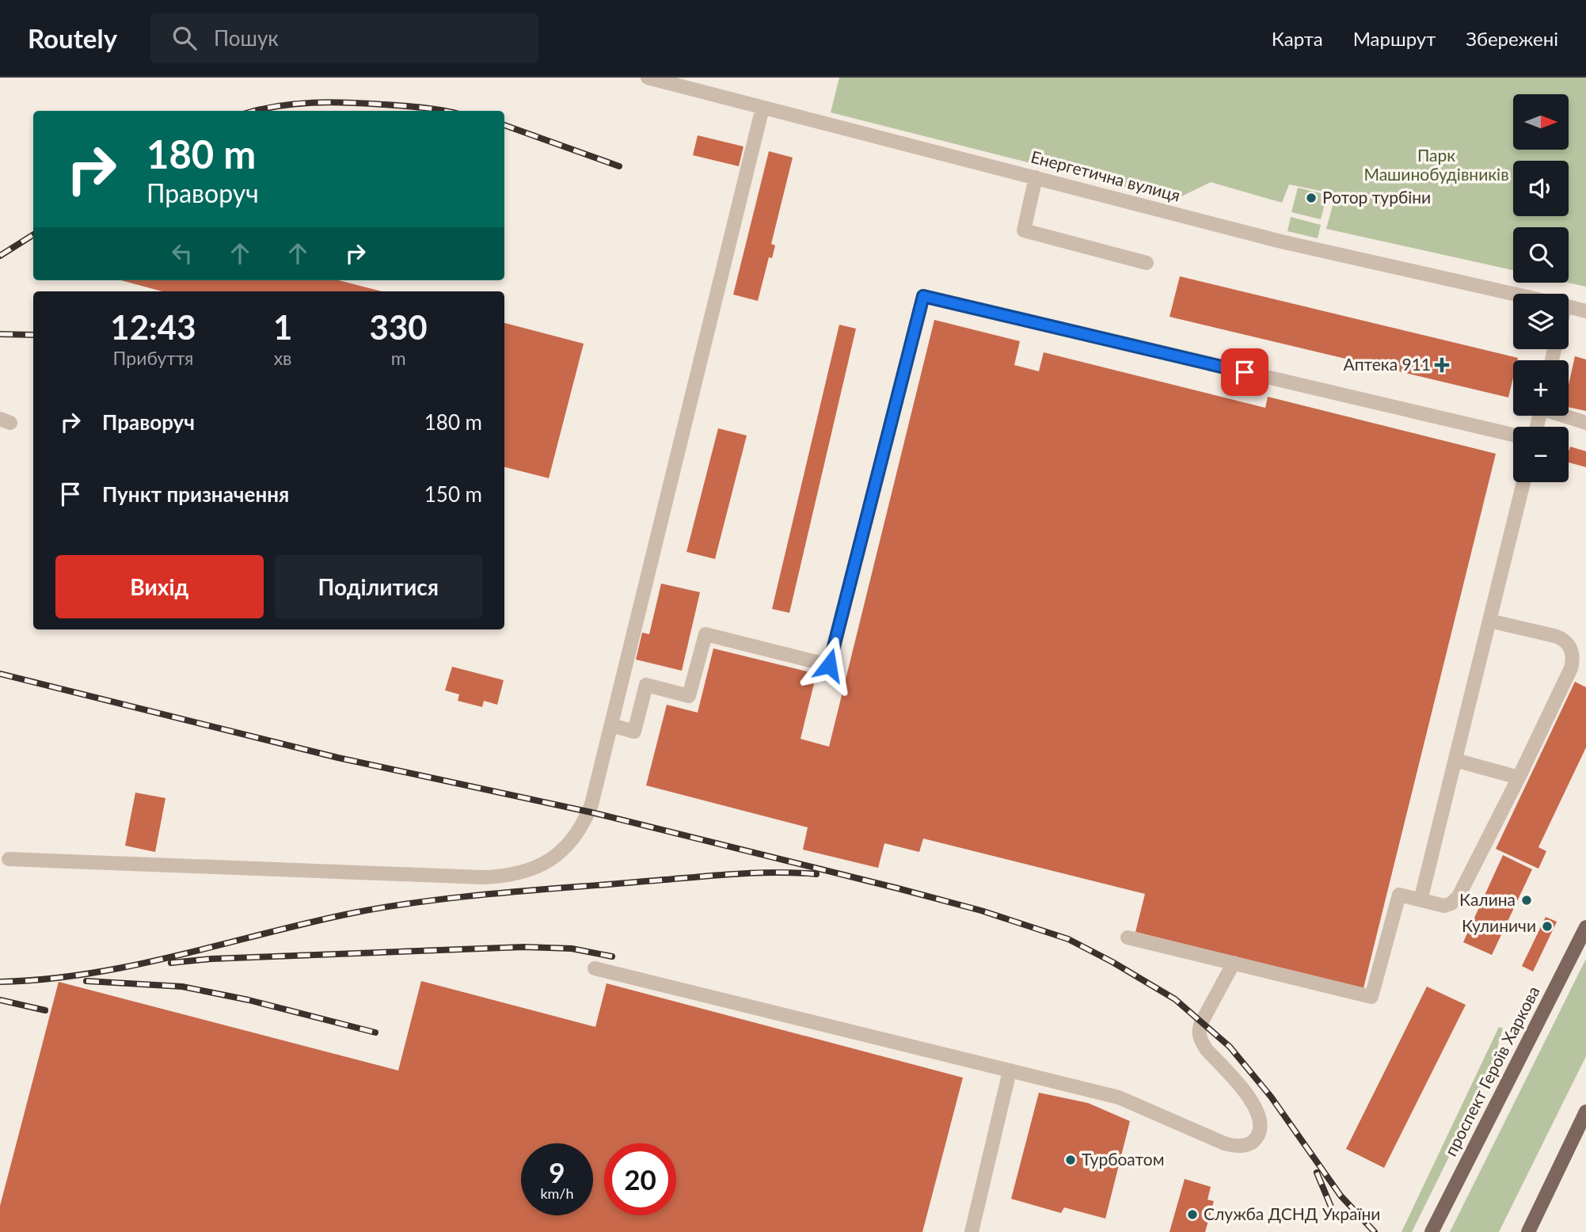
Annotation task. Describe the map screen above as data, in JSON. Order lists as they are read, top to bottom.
{
  "streets": {
    "main road": ["проспект Героїв Харкова"],
    "street": ["Енергетична вулиця"]
  },
  "parks": ["Парк Машинобудівників"],
  "places": {
    "other": [
      "Ротор турбіни",
      "Калина",
      "Кулиничи",
      "Турбоатом",
      "Служба ДСНД України"
    ],
    "health": ["Аптека 911"]
  },
  "north": "right",
  "page": {
    "header": "Routely",
    "search": "Пошук",
    "nav": ["Карта", "Маршрут", "Збережені"],
    "map_buttons": ["+", "−"],
    "turn": ["180 m", "Праворуч"],
    "eta": [
      "12:43",
      "Прибуття",
      "1",
      "хв",
      "330",
      "m"
    ],
    "list": [
      {
        "name": "Праворуч",
        "value": "180 m"
      },
      {
        "name": "Пункт призначення",
        "value": "150 m"
      }
    ],
    "buttons": ["Вихід", "Поділитися"],
    "speed": "9 km/h",
    "limit": "20"
  }
}
